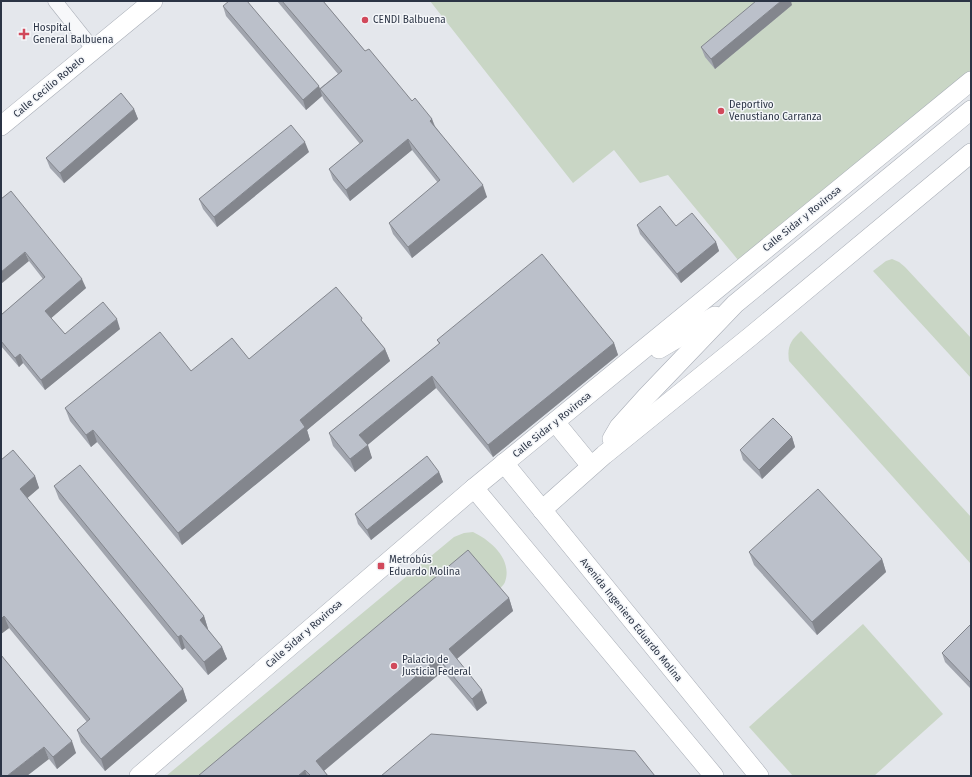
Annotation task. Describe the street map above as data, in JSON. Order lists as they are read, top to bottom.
{
  "streets": {
    "street": ["Calle Cecilio Robelo", "Calle Sidar y Rovirosa", "Avenida Ingeniero Eduardo Molina"]
  },
  "crossings": [
    ["Calle Sidar y Rovirosa", "Avenida Ingeniero Eduardo Molina"]
  ],
  "places": {
    "other": ["CENDI Balbuena", "Deportivo Venustiano Carranza", "Palacio de Justicia Federal"],
    "health": ["Hospital General Balbuena"],
    "transit": ["Metrobús Eduardo Molina"]
  }
}
